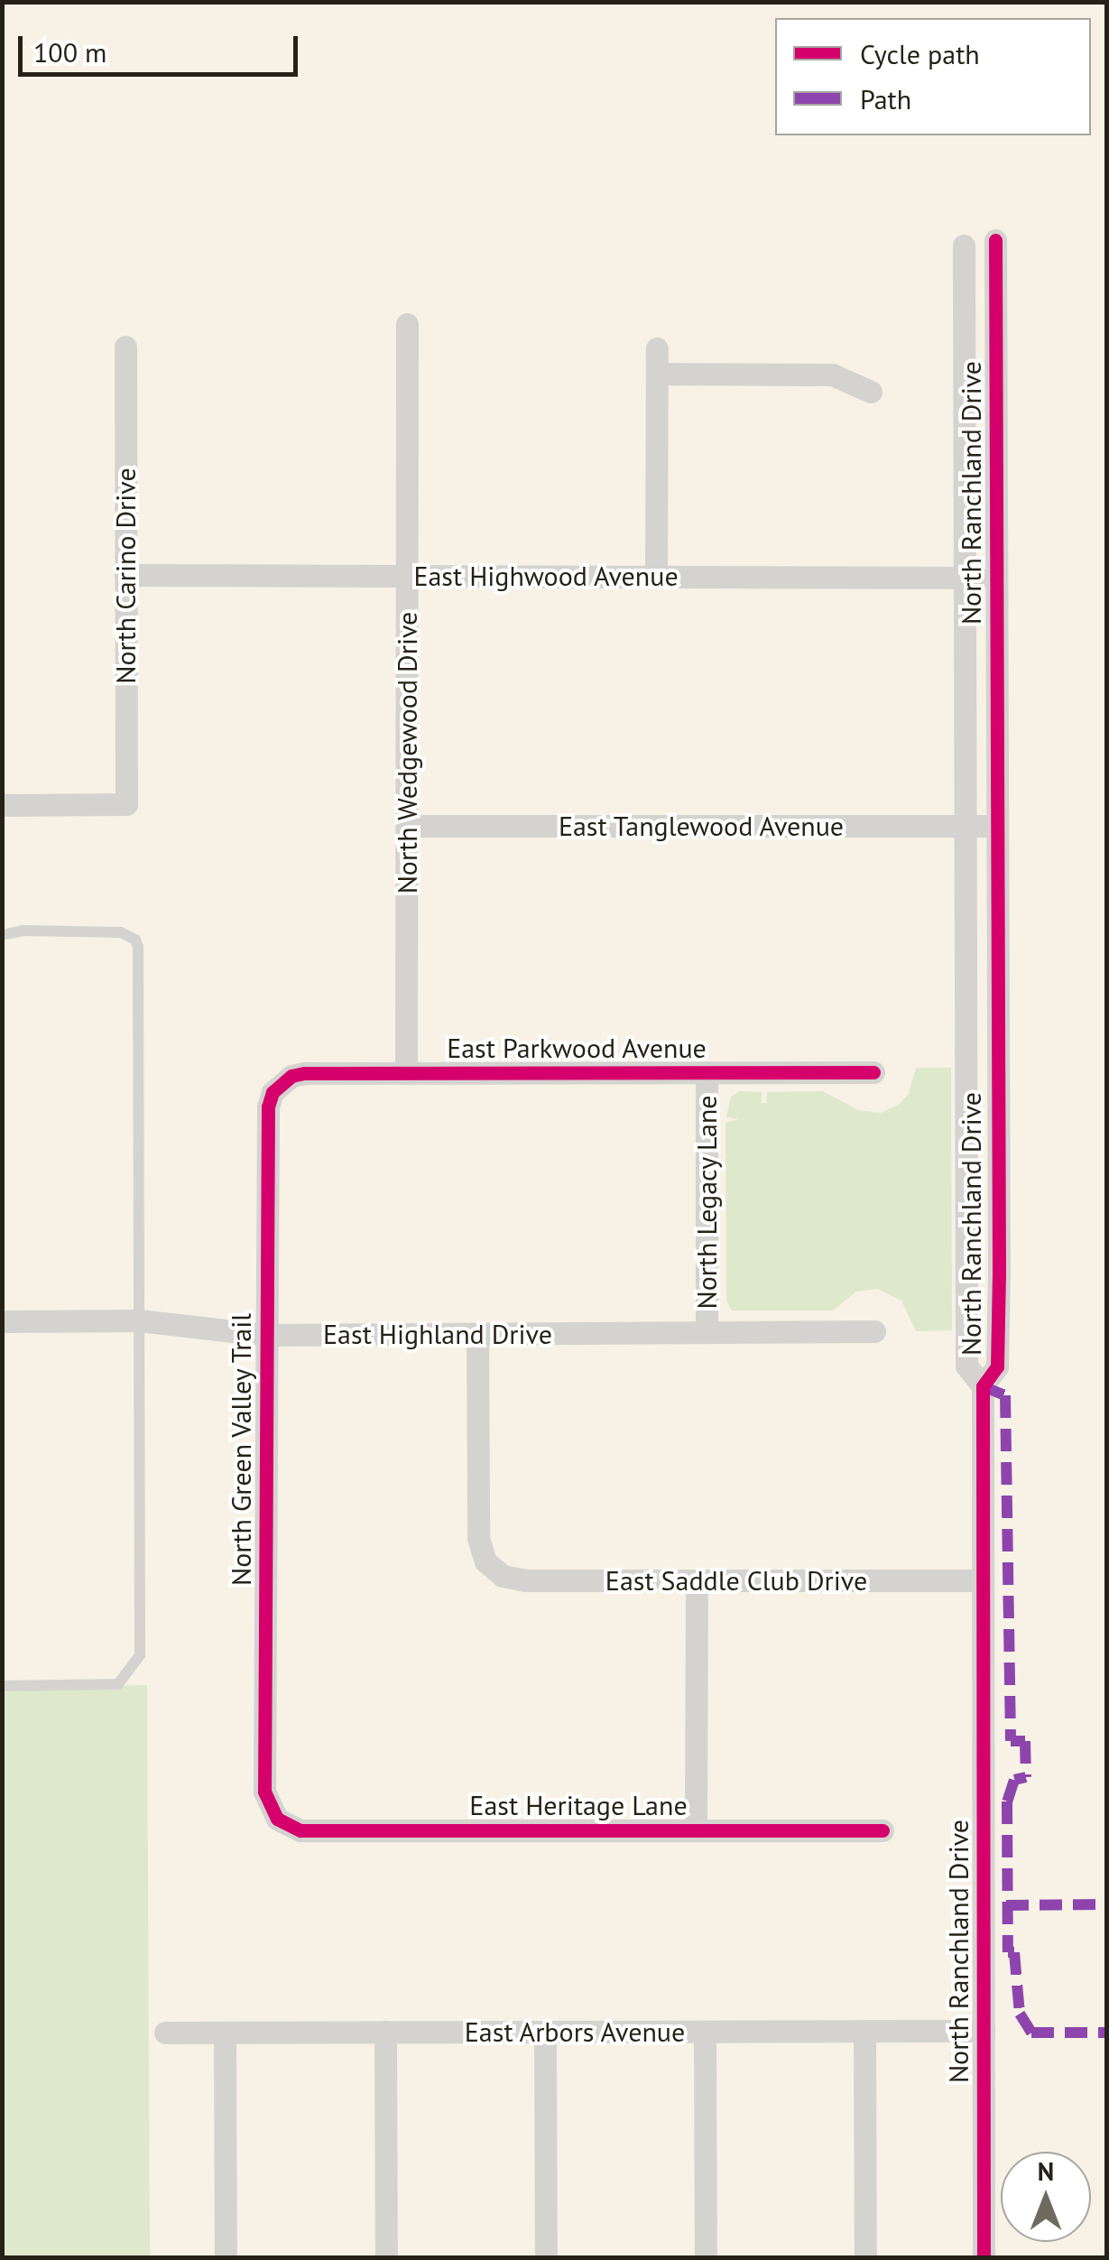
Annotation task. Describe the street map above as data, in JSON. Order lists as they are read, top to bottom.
{
  "streets": {
    "street": [
      "North Ranchland Drive",
      "North Carino Drive",
      "East Highwood Avenue",
      "North Wedgewood Drive",
      "East Tanglewood Avenue",
      "East Parkwood Avenue",
      "North Legacy Lane",
      "East Highland Drive",
      "North Green Valley Trail",
      "East Saddle Club Drive",
      "East Heritage Lane",
      "East Arbors Avenue"
    ]
  },
  "crossings": [
    ["North Ranchland Drive", "East Highwood Avenue"],
    ["North Ranchland Drive", "East Tanglewood Avenue"],
    ["North Ranchland Drive", "East Saddle Club Drive"],
    ["North Ranchland Drive", "East Arbors Avenue"],
    ["North Carino Drive", "East Highwood Avenue"],
    ["East Highwood Avenue", "North Wedgewood Drive"],
    ["North Wedgewood Drive", "East Tanglewood Avenue"],
    ["North Wedgewood Drive", "East Parkwood Avenue"],
    ["East Parkwood Avenue", "North Legacy Lane"],
    ["East Parkwood Avenue", "North Green Valley Trail"],
    ["North Legacy Lane", "East Highland Drive"],
    ["East Highland Drive", "North Green Valley Trail"],
    ["East Highland Drive", "East Saddle Club Drive"],
    ["North Green Valley Trail", "East Heritage Lane"]
  ],
  "legend": ["Cycle path", "Path"],
  "scale_bar": "100 m",
  "north": "top"
}
